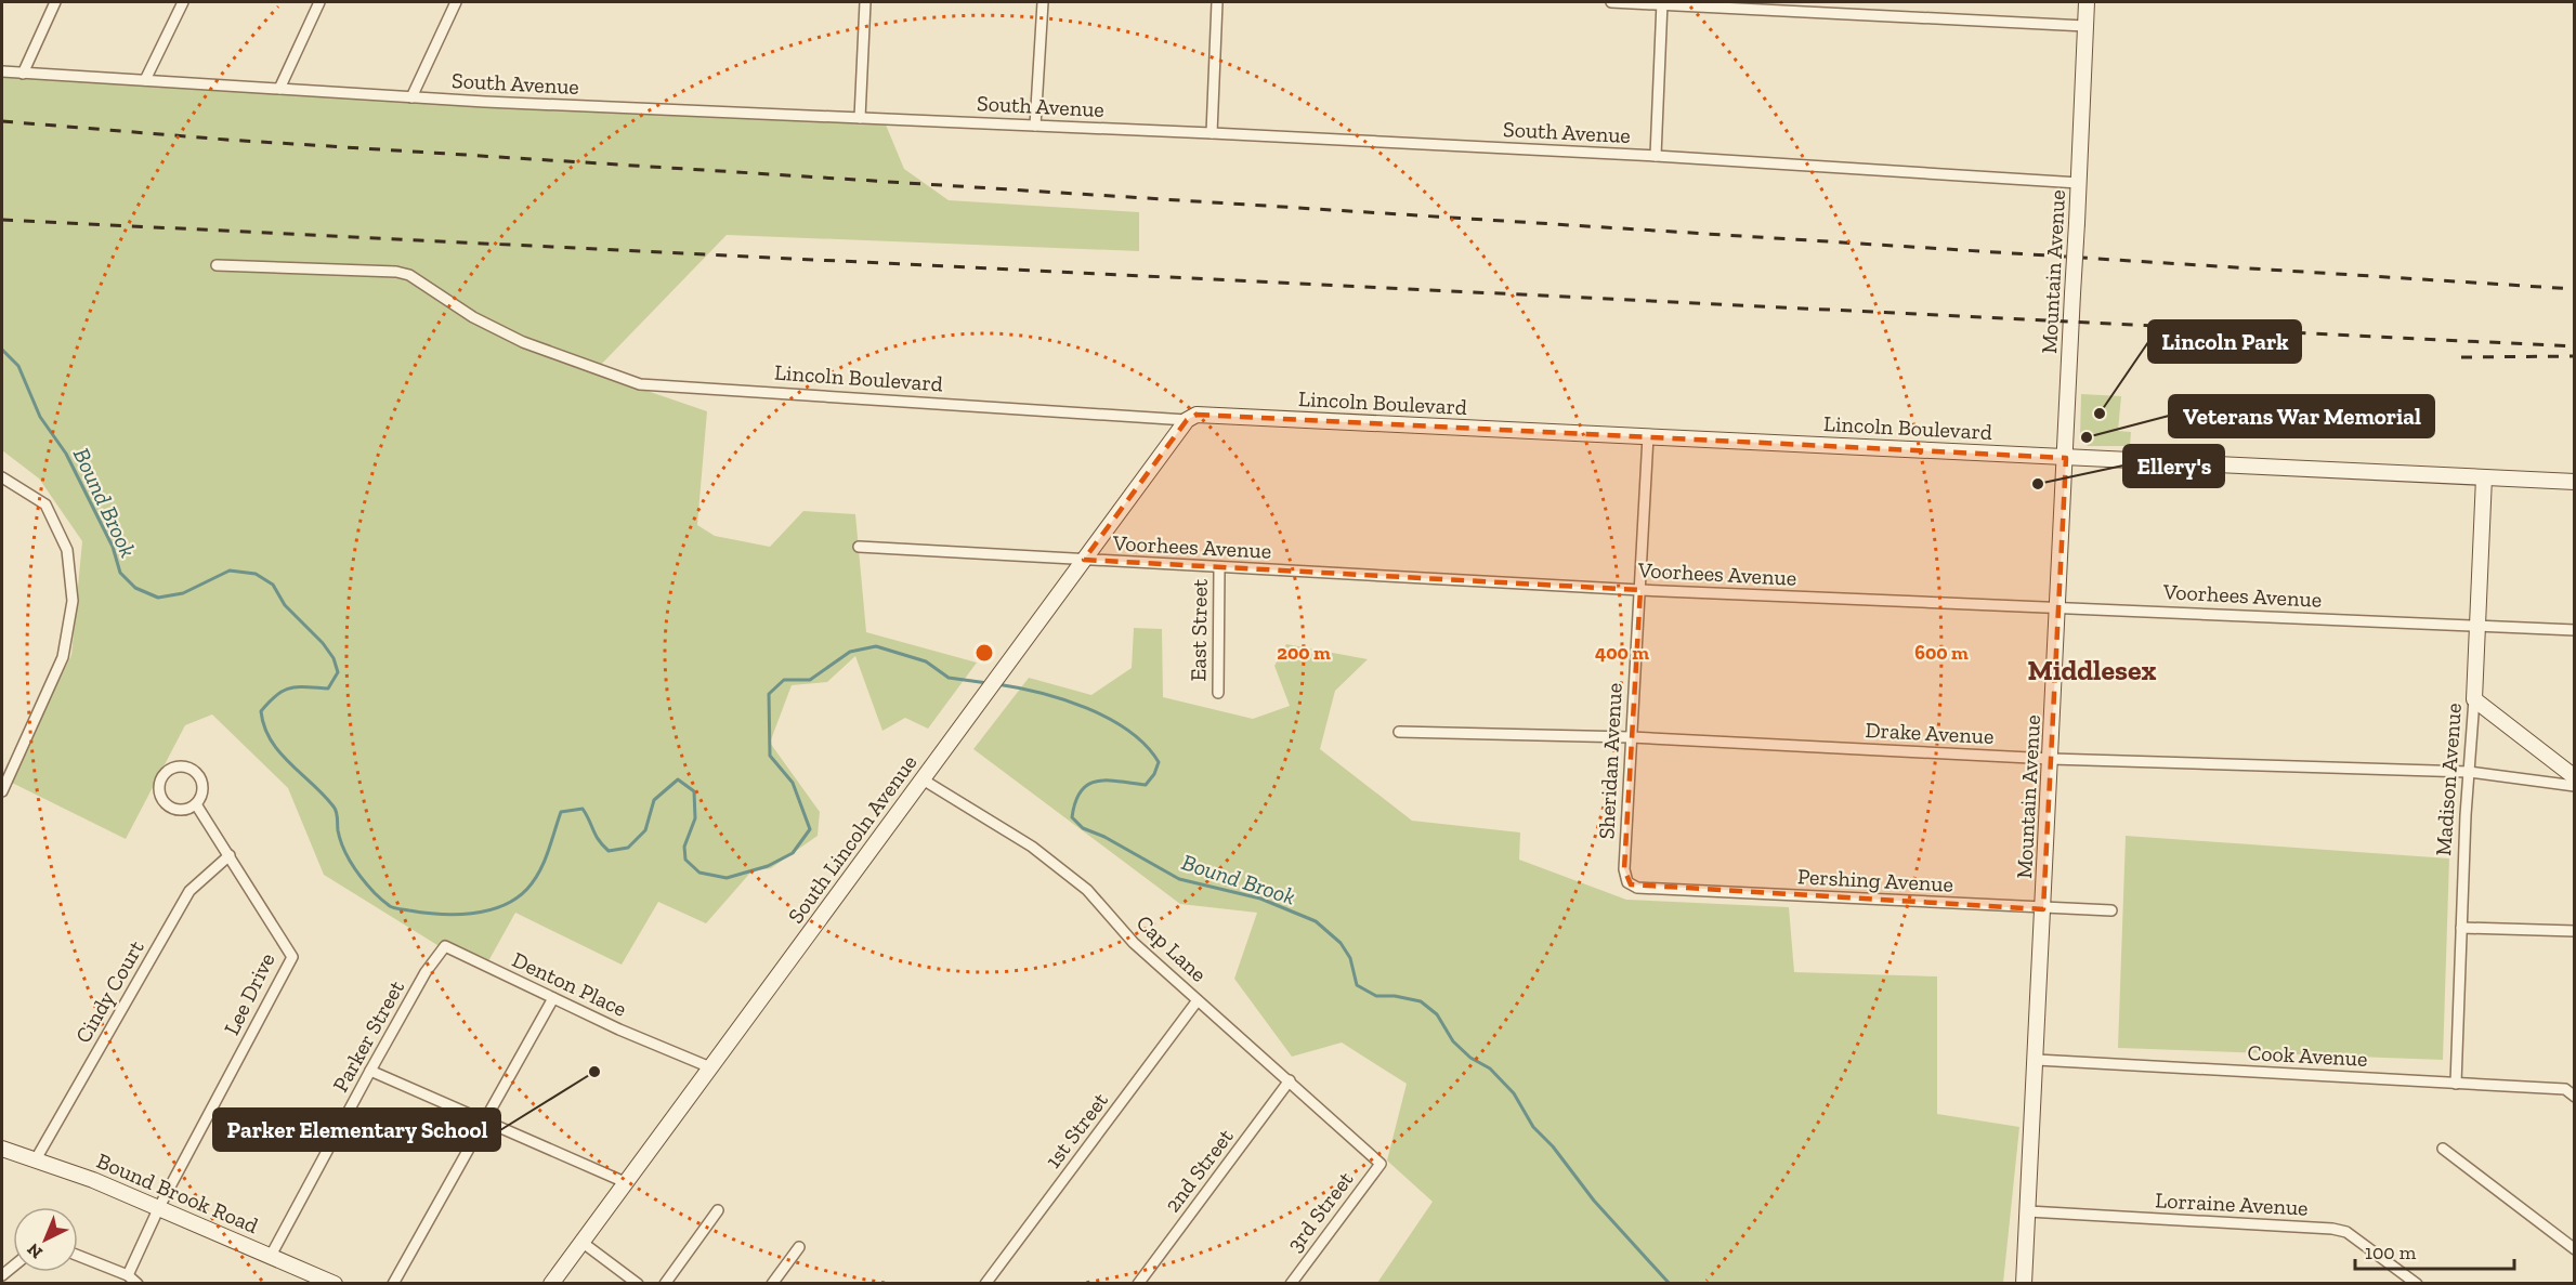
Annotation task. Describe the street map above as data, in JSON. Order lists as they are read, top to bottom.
{
  "streets": {
    "street": [
      "South Avenue",
      "Mountain Avenue",
      "Lincoln Boulevard",
      "Voorhees Avenue",
      "East Street",
      "Drake Avenue",
      "Sheridan Avenue",
      "Madison Avenue",
      "South Lincoln Avenue",
      "Pershing Avenue",
      "Cap Lane",
      "Denton Place",
      "Cindy Court",
      "Lee Drive",
      "Parker Street",
      "Cook Avenue",
      "1st Street",
      "2nd Street",
      "Bound Brook Road",
      "Lorraine Avenue",
      "3rd Street"
    ]
  },
  "crossings": [
    ["South Avenue", "Mountain Avenue"],
    ["Mountain Avenue", "Lincoln Boulevard"],
    ["Mountain Avenue", "Voorhees Avenue"],
    ["Mountain Avenue", "Drake Avenue"],
    ["Mountain Avenue", "Pershing Avenue"],
    ["Mountain Avenue", "Cook Avenue"],
    ["Mountain Avenue", "Lorraine Avenue"],
    ["Lincoln Boulevard", "Sheridan Avenue"],
    ["Lincoln Boulevard", "Madison Avenue"],
    ["Lincoln Boulevard", "South Lincoln Avenue"],
    ["Voorhees Avenue", "East Street"],
    ["Voorhees Avenue", "Sheridan Avenue"],
    ["Voorhees Avenue", "Madison Avenue"],
    ["Voorhees Avenue", "South Lincoln Avenue"],
    ["Drake Avenue", "Sheridan Avenue"],
    ["Drake Avenue", "Madison Avenue"],
    ["Sheridan Avenue", "Pershing Avenue"],
    ["Madison Avenue", "Cook Avenue"],
    ["South Lincoln Avenue", "Cap Lane"],
    ["South Lincoln Avenue", "Denton Place"],
    ["Cap Lane", "1st Street"],
    ["Cap Lane", "2nd Street"],
    ["Cap Lane", "3rd Street"],
    ["Denton Place", "Parker Street"],
    ["Cindy Court", "Lee Drive"],
    ["Cindy Court", "Bound Brook Road"],
    ["Lee Drive", "Bound Brook Road"],
    ["Parker Street", "Bound Brook Road"]
  ],
  "districts": ["Middlesex"],
  "water": ["Bound Brook"],
  "places": [
    "Lincoln Park",
    "Veterans War Memorial",
    "Ellery's",
    "Parker Elementary School"
  ],
  "scale_bar": "100 m",
  "north": "bottom left",
  "rings": ["200 m", "400 m", "600 m"]
}
